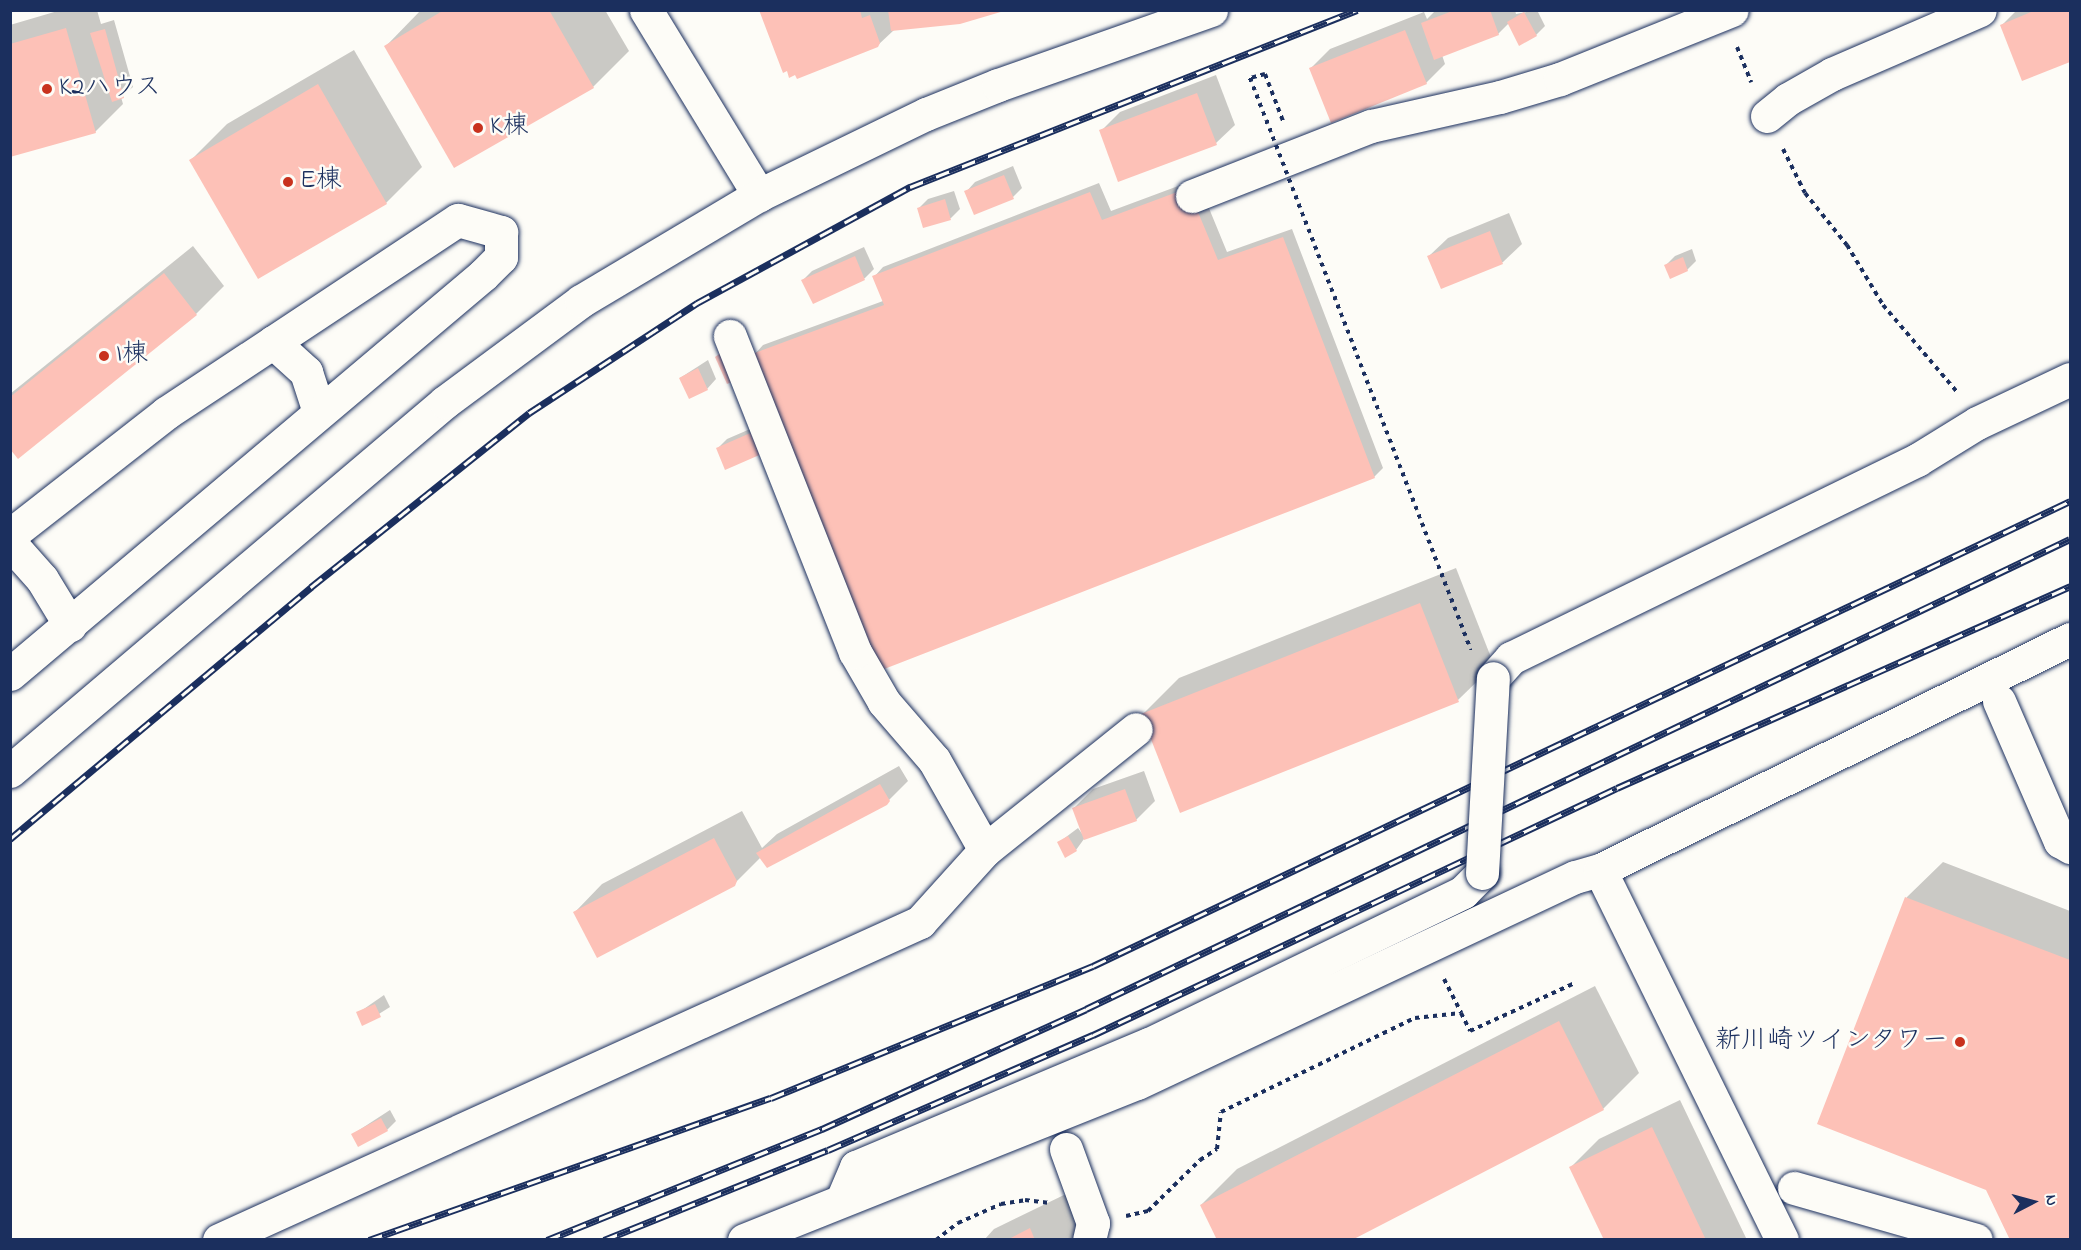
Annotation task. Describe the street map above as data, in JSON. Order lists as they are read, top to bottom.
{
  "places": [
    "K2ハウス",
    "K棟",
    "E棟",
    "I棟",
    "新川崎ツインタワー"
  ],
  "north": "right"
}
